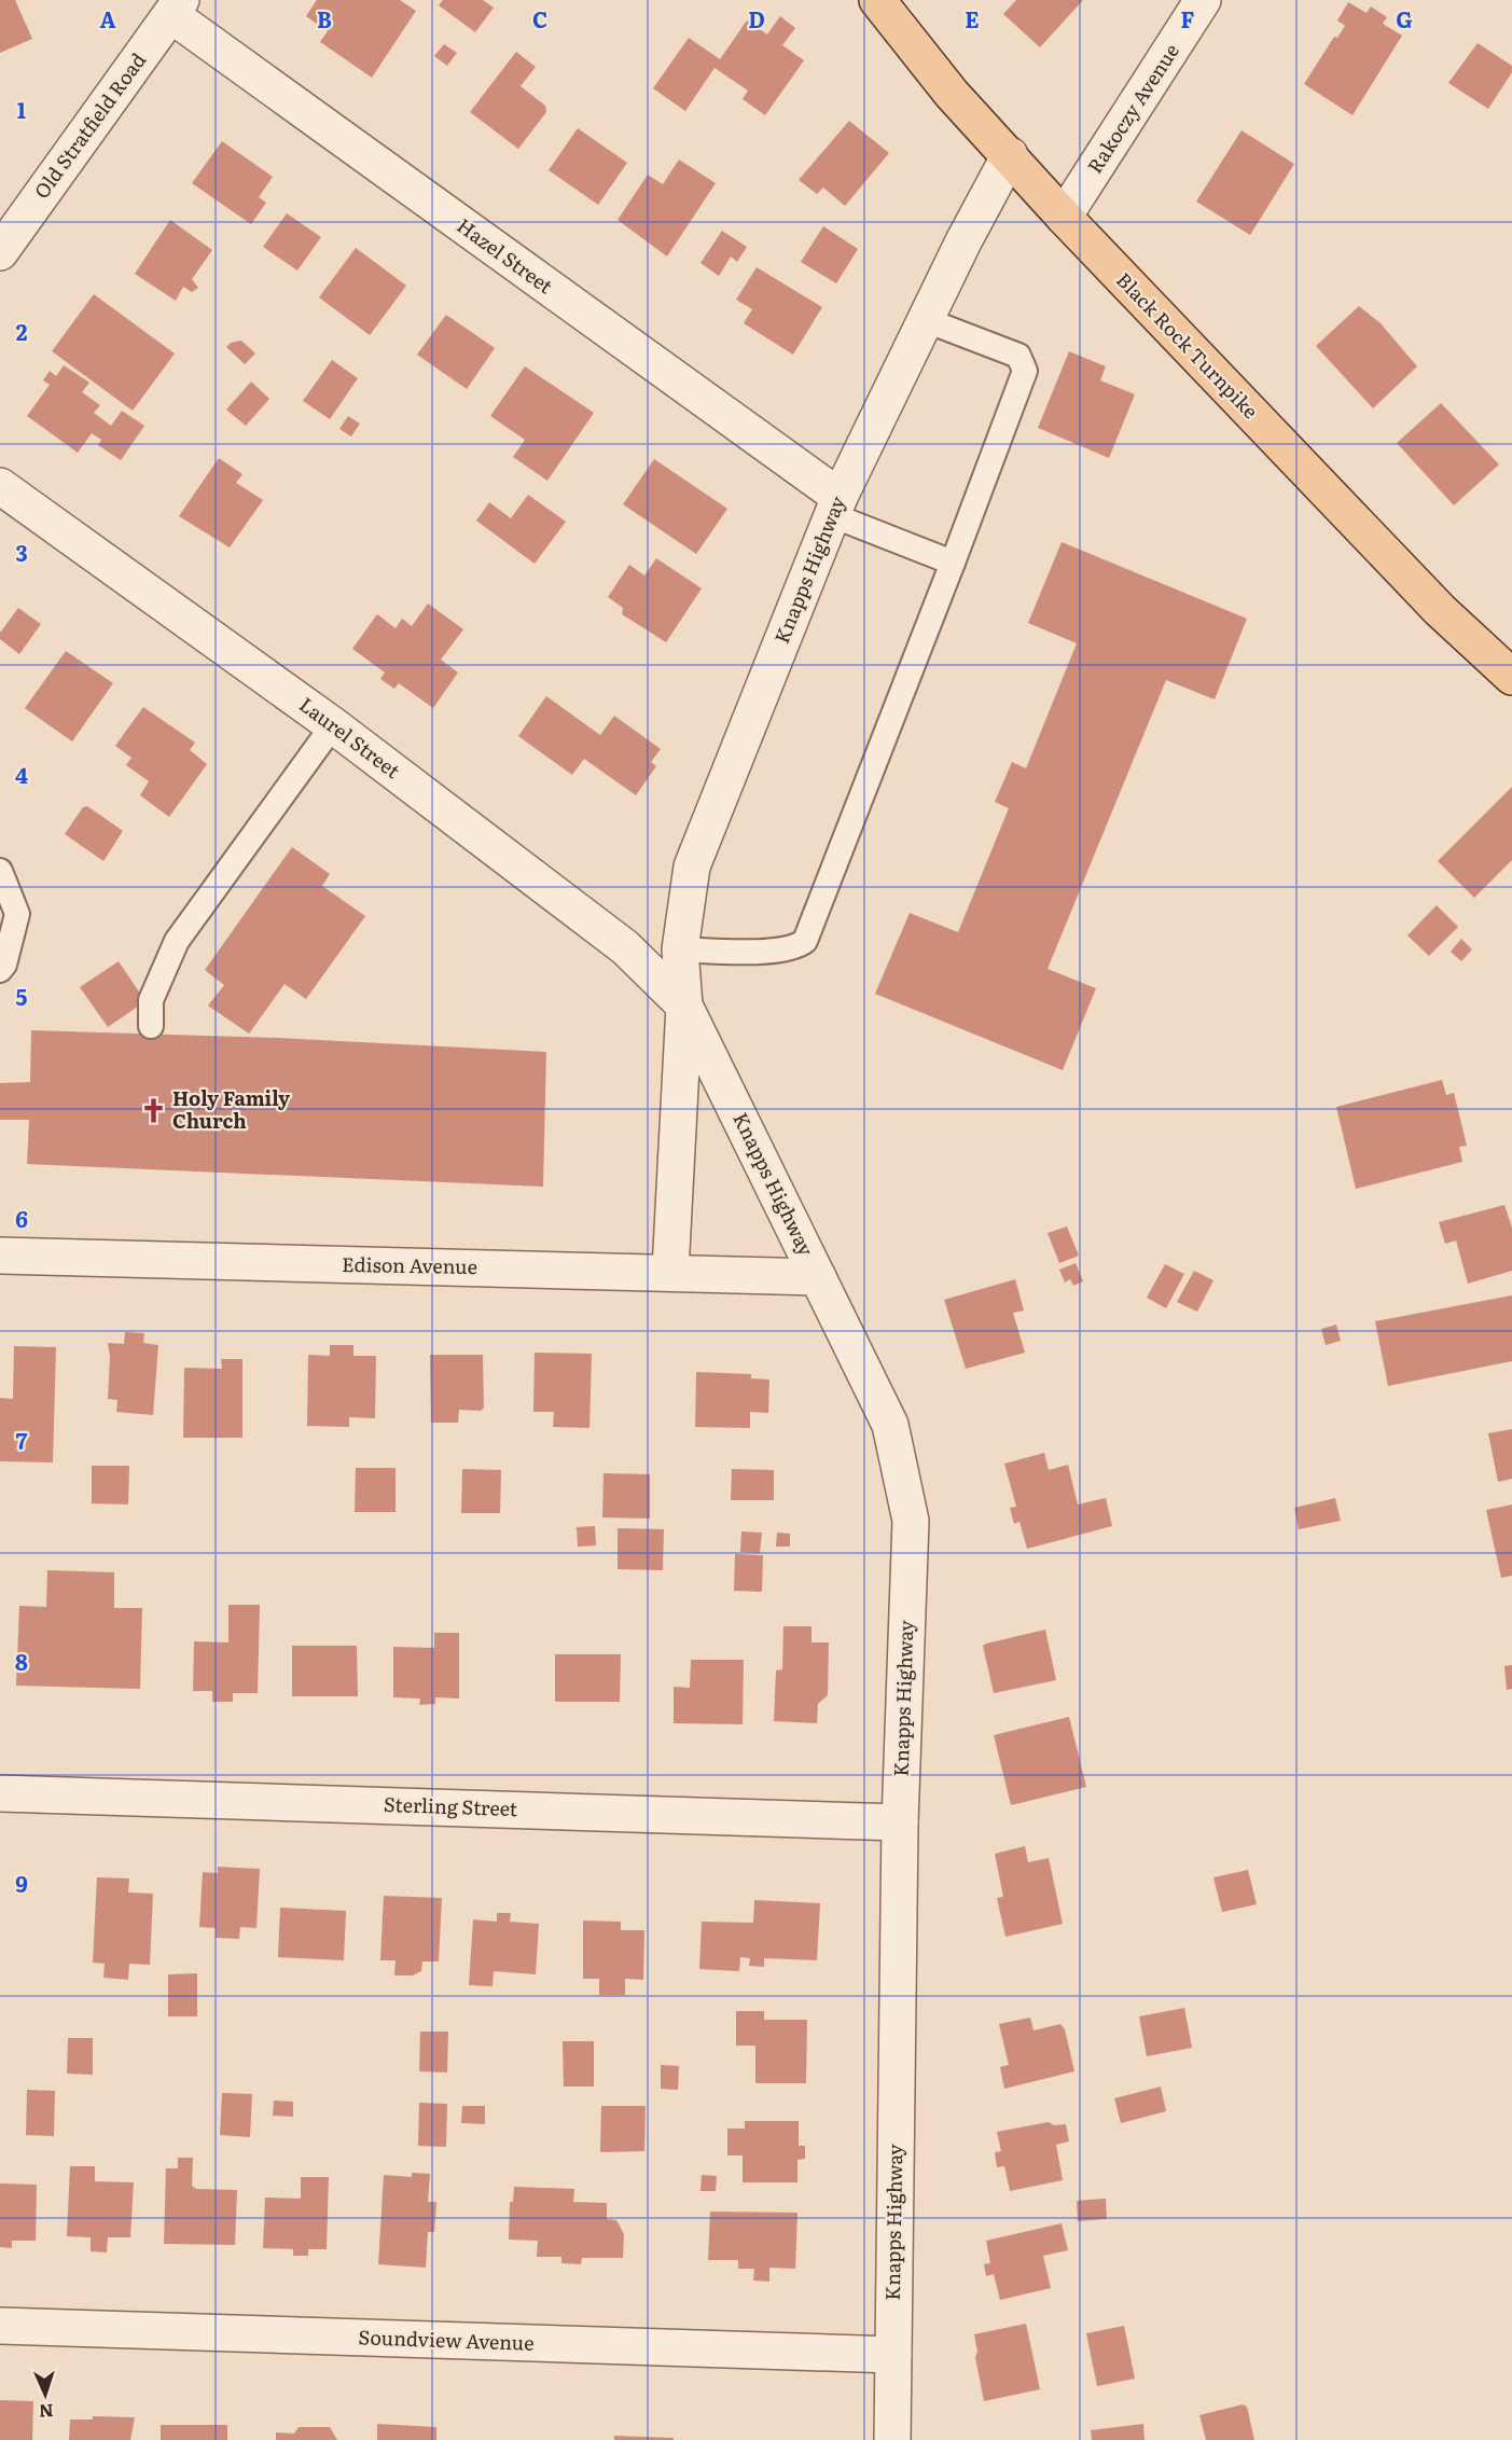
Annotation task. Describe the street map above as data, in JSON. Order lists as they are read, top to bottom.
{
  "streets": {
    "main road": ["Black Rock Turnpike"],
    "street": [
      "Rakoczy Avenue",
      "Old Stratfield Road",
      "Hazel Street",
      "Knapps Highway",
      "Laurel Street",
      "Edison Avenue",
      "Sterling Street",
      "Soundview Avenue"
    ]
  },
  "crossings": [
    ["Rakoczy Avenue", "Black Rock Turnpike"],
    ["Old Stratfield Road", "Hazel Street"],
    ["Hazel Street", "Knapps Highway"],
    ["Black Rock Turnpike", "Knapps Highway"],
    ["Knapps Highway", "Laurel Street"],
    ["Knapps Highway", "Edison Avenue"],
    ["Knapps Highway", "Sterling Street"],
    ["Knapps Highway", "Soundview Avenue"]
  ],
  "places": {
    "church": ["Holy Family Church"]
  },
  "north": "bottom",
  "grid": {
    "columns": [
      "A",
      "B",
      "C",
      "D",
      "E",
      "F",
      "G"
    ],
    "rows": [
      "1",
      "2",
      "3",
      "4",
      "5",
      "6",
      "7",
      "8",
      "9"
    ]
  }
}
